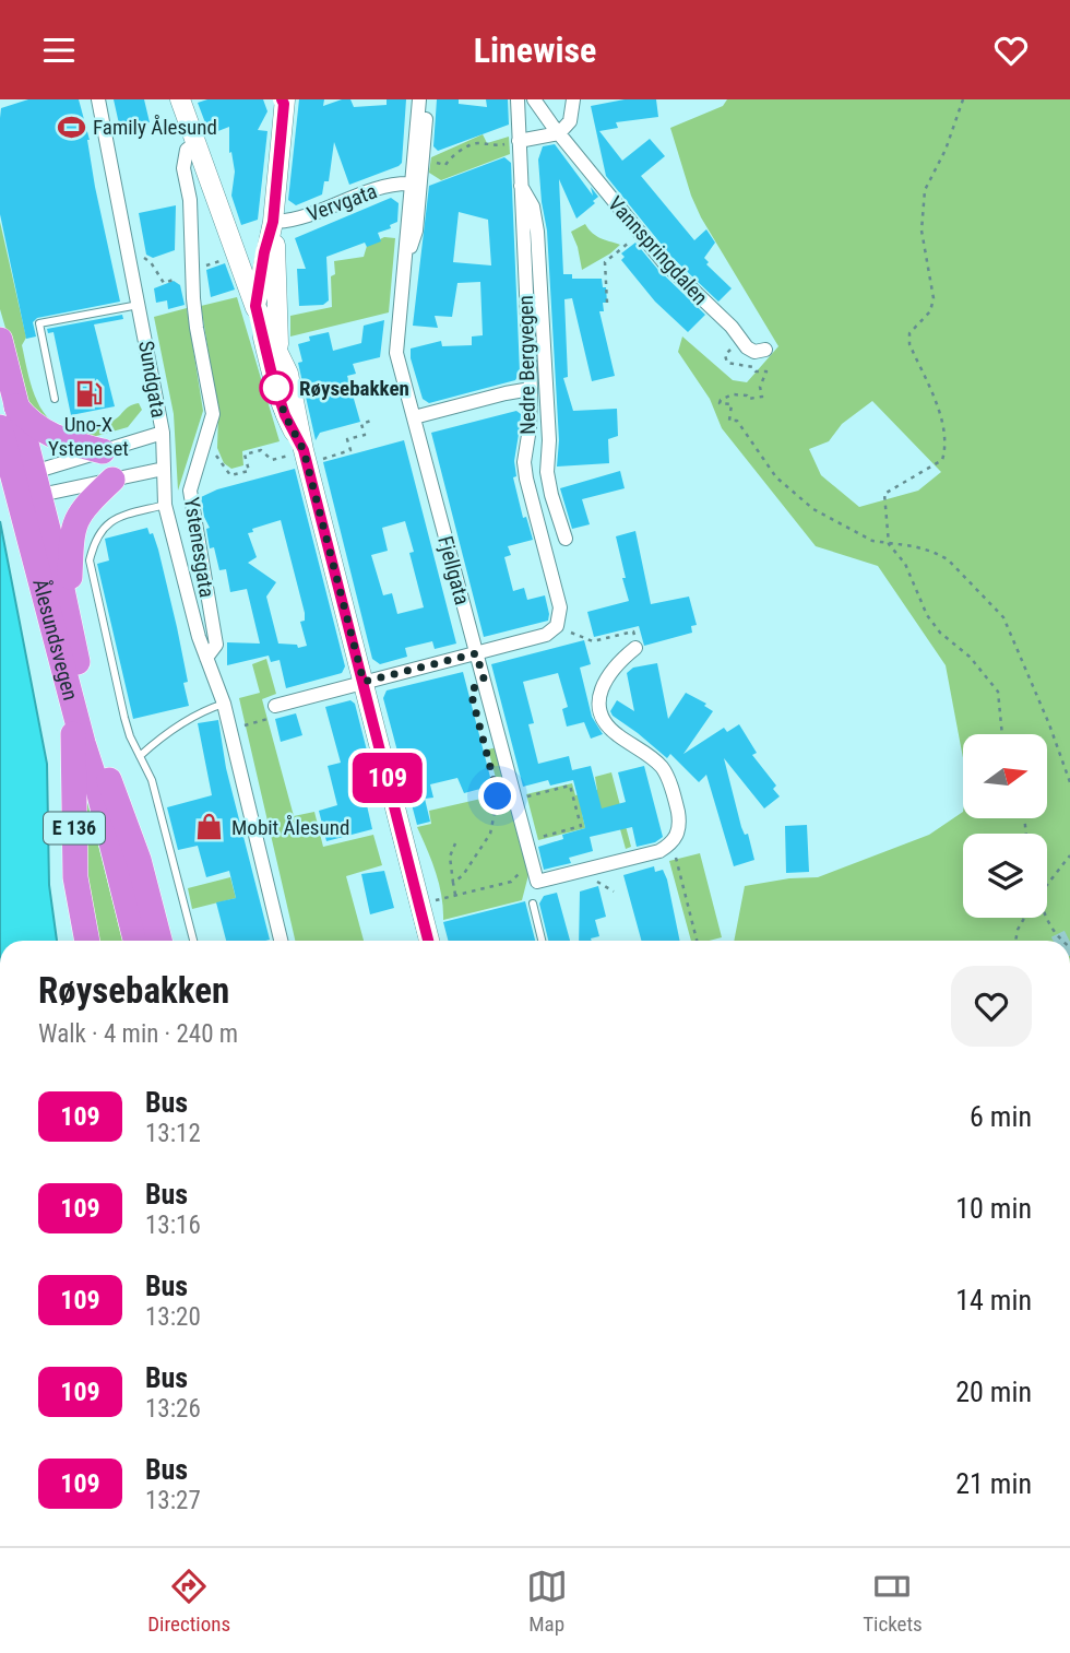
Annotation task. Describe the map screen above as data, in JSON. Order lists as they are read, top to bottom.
{
  "streets": {
    "highway": ["Ålesundsvegen", "E 136"],
    "street": [
      "Vervgata",
      "Vannspringdalen",
      "Nedre Bergvegen",
      "Sundgata",
      "Ystenesgata",
      "Fjellgata"
    ]
  },
  "crossings": [
    ["Vervgata", "Fjellgata"],
    ["Sundgata", "Ystenesgata"],
    ["Ålesundsvegen", "E 136"]
  ],
  "places": {
    "sports": ["Family Ålesund"],
    "other": ["Røysebakken"],
    "fuel station": ["Uno-X Ysteneset"],
    "shop": ["Mobit Ålesund"]
  },
  "lines": ["bus line 109"],
  "north": "right",
  "page": {
    "header": "Linewise",
    "on_map": "109",
    "heading": ["Røysebakken", "Walk · 4 min · 240 m"],
    "list": [
      {
        "mark": "109",
        "name": "Bus",
        "note": "13:12",
        "value": "6 min"
      },
      {
        "mark": "109",
        "name": "Bus",
        "note": "13:16",
        "value": "10 min"
      },
      {
        "mark": "109",
        "name": "Bus",
        "note": "13:20",
        "value": "14 min"
      },
      {
        "mark": "109",
        "name": "Bus",
        "note": "13:26",
        "value": "20 min"
      },
      {
        "mark": "109",
        "name": "Bus",
        "note": "13:27",
        "value": "21 min"
      }
    ],
    "tabs": ["Directions", "Map", "Tickets"]
  }
}
